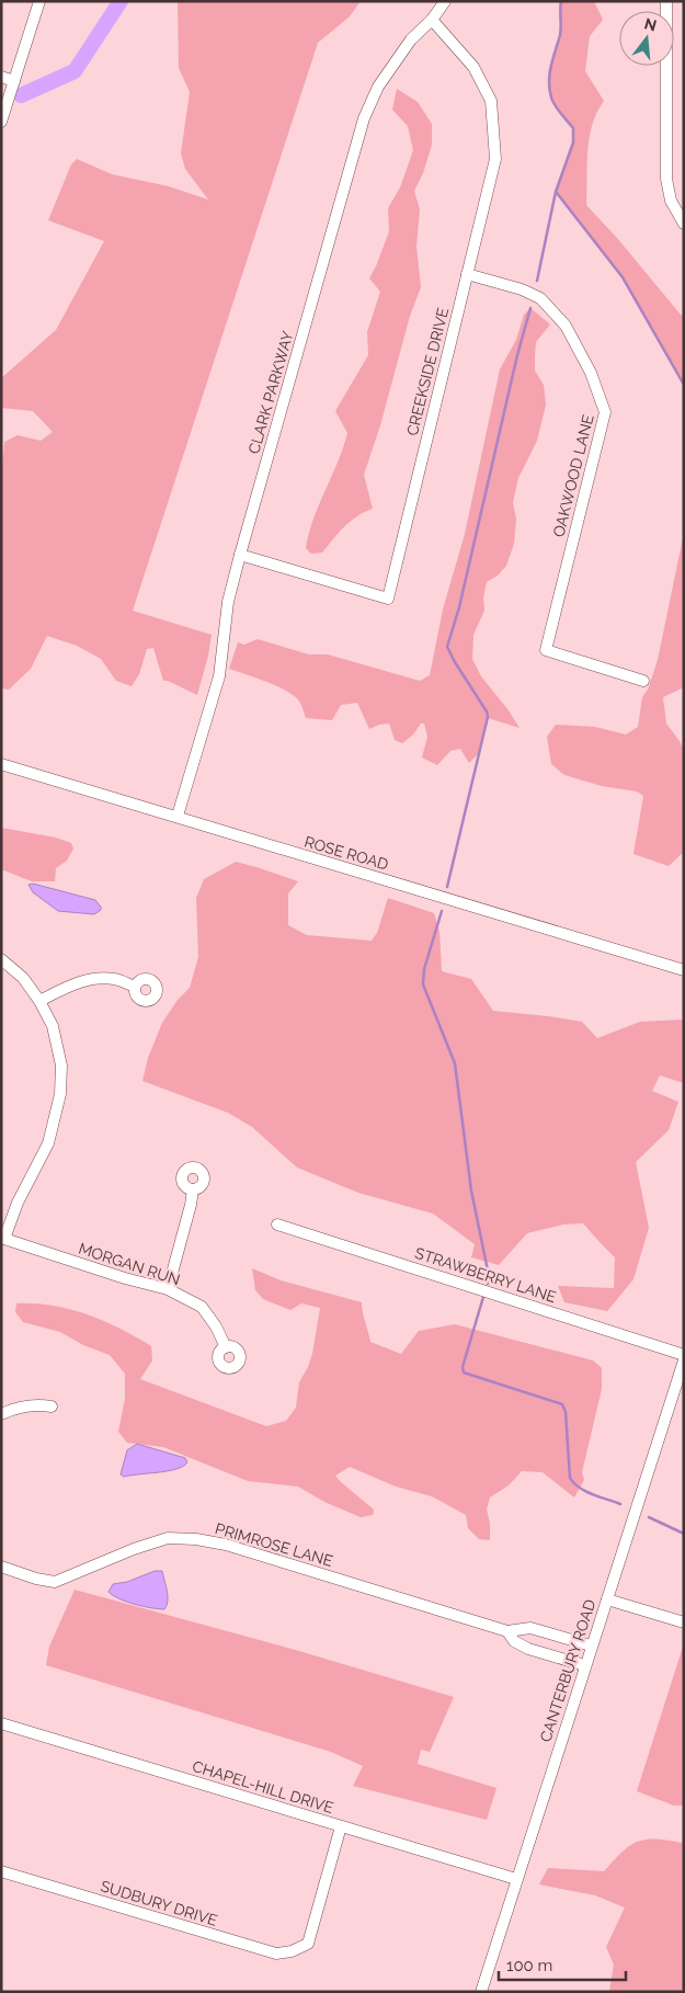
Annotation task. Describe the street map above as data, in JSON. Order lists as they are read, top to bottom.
{
  "streets": {
    "street": [
      "CREEKSIDE DRIVE",
      "CLARK PARKWAY",
      "OAKWOOD LANE",
      "ROSE ROAD",
      "MORGAN RUN",
      "STRAWBERRY LANE",
      "PRIMROSE LANE",
      "CANTERBURY ROAD",
      "CHAPEL-HILL DRIVE",
      "SUDBURY DRIVE"
    ]
  },
  "crossings": [
    ["CREEKSIDE DRIVE", "CLARK PARKWAY"],
    ["CREEKSIDE DRIVE", "OAKWOOD LANE"],
    ["CLARK PARKWAY", "ROSE ROAD"],
    ["PRIMROSE LANE", "CANTERBURY ROAD"],
    ["CANTERBURY ROAD", "CHAPEL-HILL DRIVE"],
    ["CHAPEL-HILL DRIVE", "SUDBURY DRIVE"]
  ],
  "scale_bar": "100 m",
  "north": "top"
}
